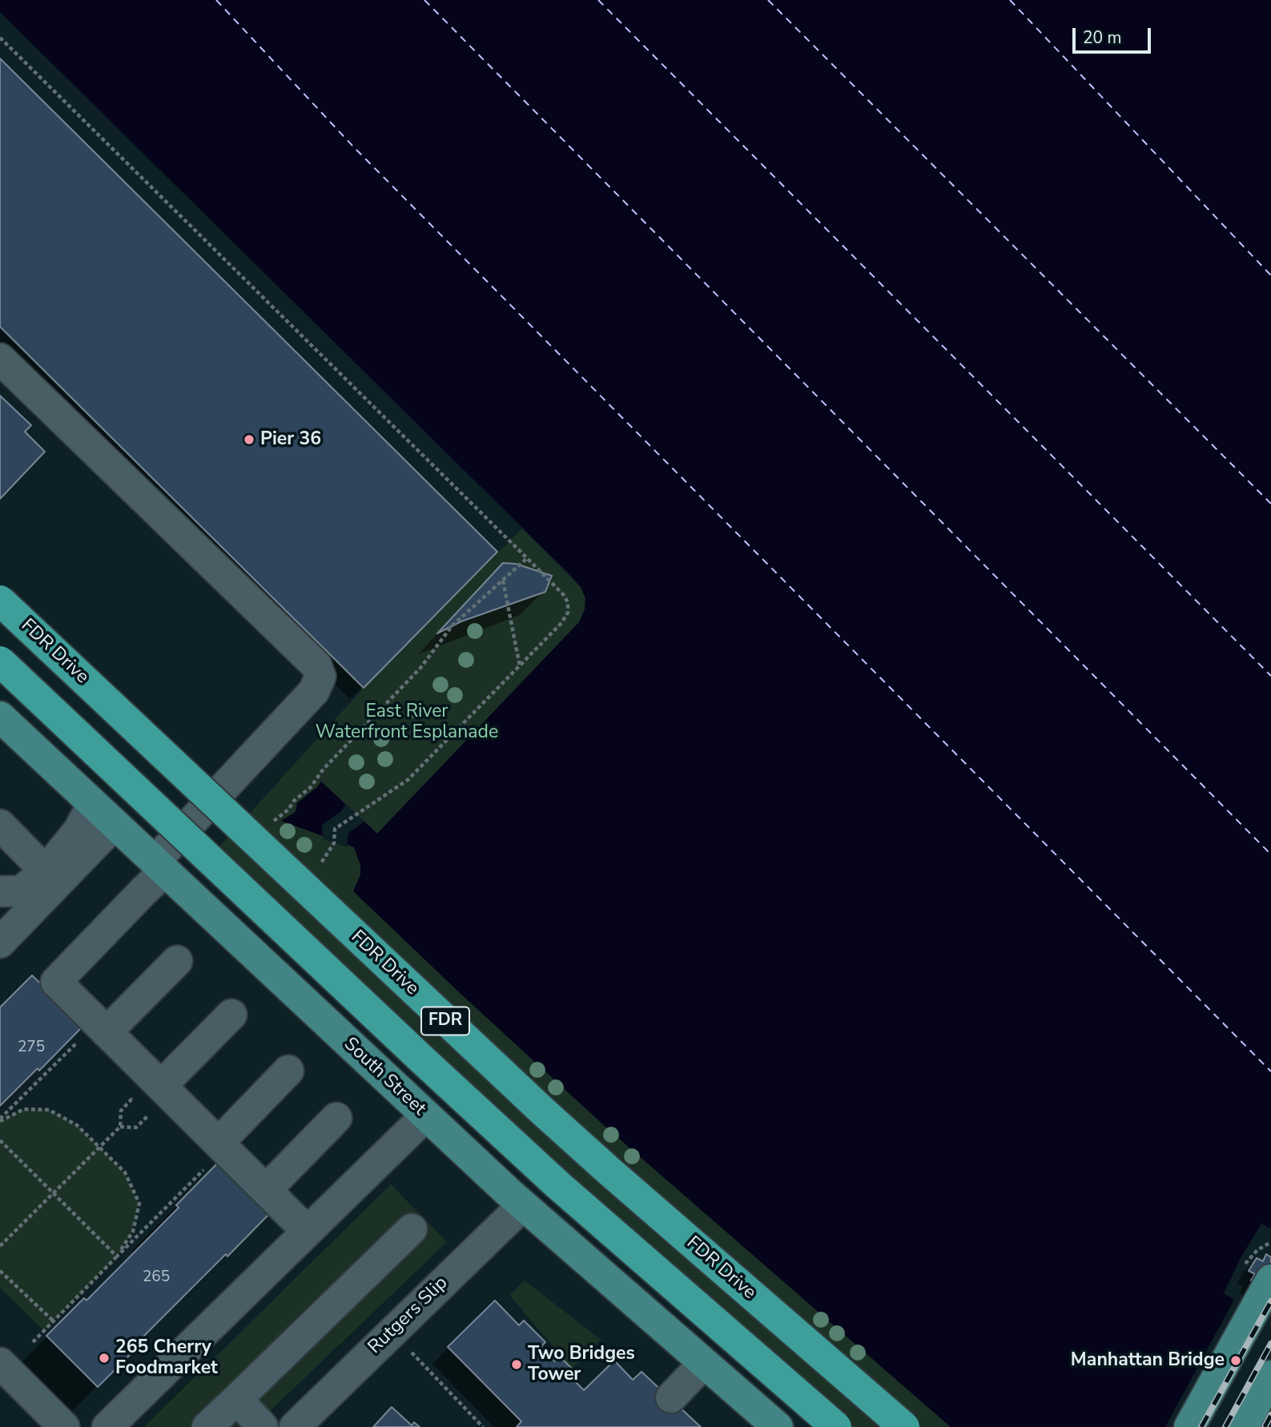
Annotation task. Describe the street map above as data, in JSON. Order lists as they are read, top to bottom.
{
  "streets": {
    "highway": ["FDR Drive", "FDR"],
    "main road": ["South Street"],
    "street": ["Rutgers Slip"]
  },
  "crossings": [
    ["South Street", "Rutgers Slip"]
  ],
  "parks": ["East River Waterfront Esplanade"],
  "places": [
    "Pier 36",
    "265 Cherry Foodmarket",
    "Manhattan Bridge",
    "Two Bridges Tower"
  ],
  "house_numbers": ["275", "265"],
  "scale_bar": "20 m"
}
